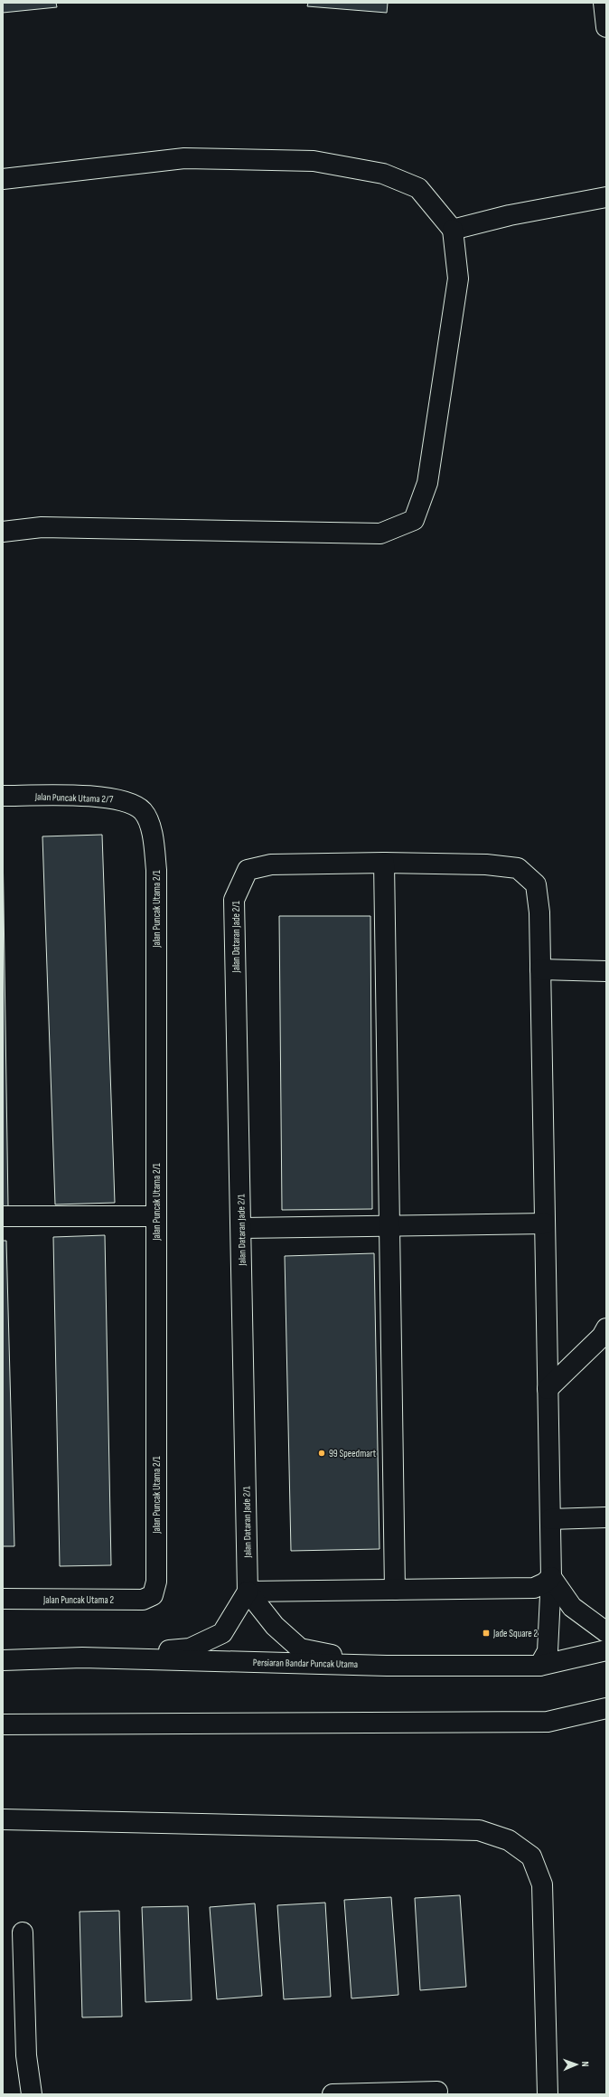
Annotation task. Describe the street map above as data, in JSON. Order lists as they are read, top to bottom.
{
  "streets": {
    "street": [
      "Jalan Puncak Utama 2/7",
      "Jalan Puncak Utama 2/1",
      "Jalan Dataran Jade 2/1",
      "Jalan Puncak Utama 2",
      "Persiaran Bandar Puncak Utama"
    ]
  },
  "crossings": [
    ["Jalan Puncak Utama 2/7", "Jalan Puncak Utama 2/1"],
    ["Jalan Puncak Utama 2/1", "Jalan Puncak Utama 2"]
  ],
  "places": {
    "other": ["99 Speedmart"],
    "transit": ["Jade Square 2"]
  },
  "north": "right"
}
